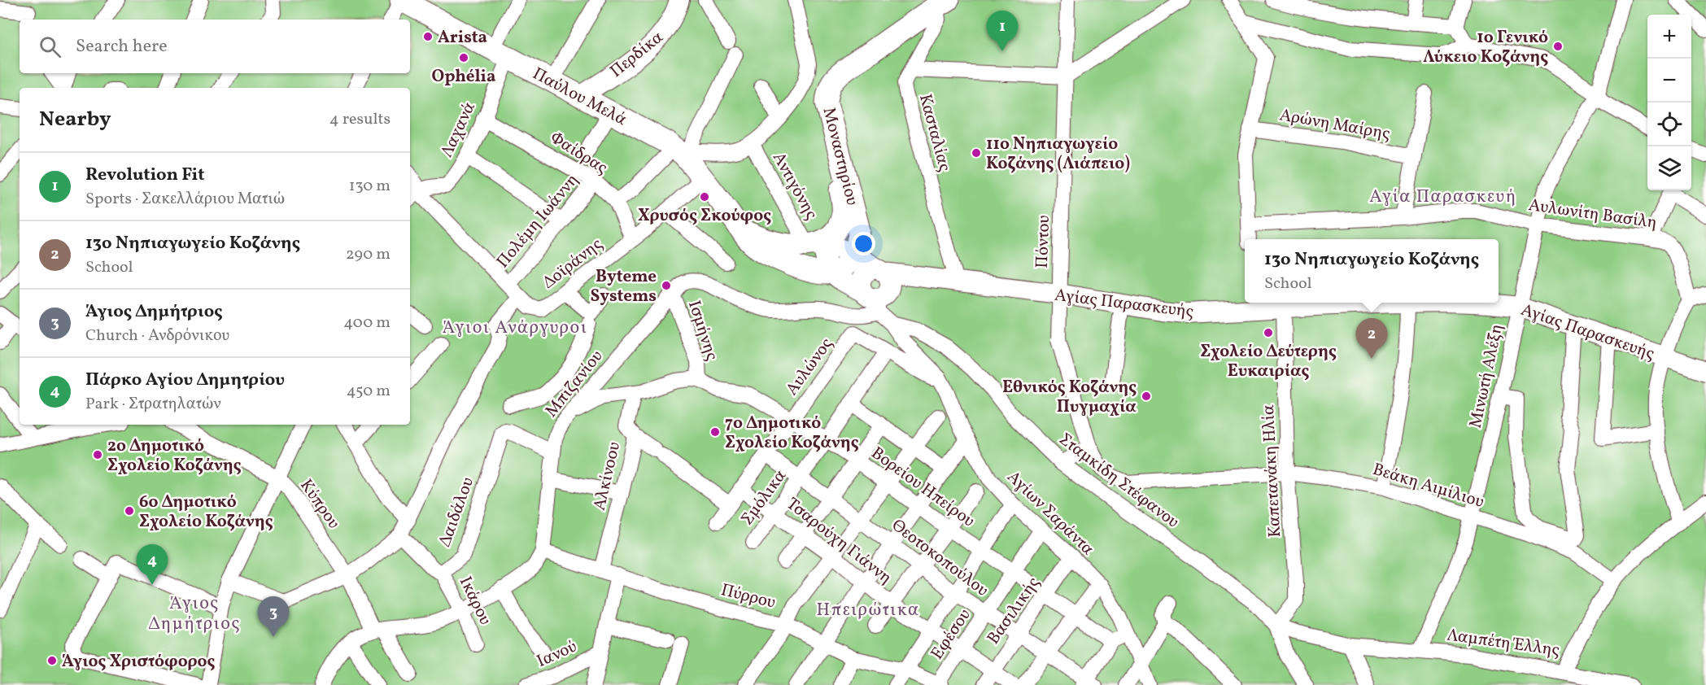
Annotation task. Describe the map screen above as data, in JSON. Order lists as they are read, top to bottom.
{
  "streets": {
    "main road": ["Παύλου Μελά", "Μοναστηρίου"],
    "street": [
      "Περδίκα",
      "Αρώνη Μαίρης",
      "Λαχανά",
      "Κασταλίας",
      "Φαίδρας",
      "Αντιγόνης",
      "Αυλωνίτη Βασίλη",
      "Πολέμη Ιωάννη",
      "Πόντου",
      "Δοϊράνης",
      "Αγίας Παρασκευής",
      "Ισμήνης",
      "Αυλώνος",
      "Μινωτή Αλέξη",
      "Μπιζανίου",
      "Καπετανάκη Ηλία",
      "Αλκίνοου",
      "Σταμκίδη Στέφανου",
      "Βεάκη Αιμίλιου",
      "Βορείου Ηπείρου",
      "Σμόλικα",
      "Κύπρου",
      "Δαιδάλου",
      "Αγίων Σαράντα",
      "Τσαρούχη Γιάννη",
      "Θεοτοκοπούλου",
      "Πύρρου",
      "Ικάρου",
      "Βασιλικής",
      "Εφέσου",
      "Λαμπέτη Έλλης",
      "Ιανού"
    ]
  },
  "crossings": [
    ["Περδίκα", "Παύλου Μελά"],
    ["Παύλου Μελά", "Λαχανά"],
    ["Παύλου Μελά", "Μοναστηρίου"],
    ["Παύλου Μελά", "Αντιγόνης"],
    ["Παύλου Μελά", "Δοϊράνης"],
    ["Λαχανά", "Φαίδρας"],
    ["Κασταλίας", "Μοναστηρίου"],
    ["Κασταλίας", "Αγίας Παρασκευής"],
    ["Φαίδρας", "Πολέμη Ιωάννη"],
    ["Φαίδρας", "Δοϊράνης"],
    ["Μοναστηρίου", "Αντιγόνης"],
    ["Αυλωνίτη Βασίλη", "Μινωτή Αλέξη"],
    ["Πόντου", "Αγίας Παρασκευής"],
    ["Πόντου", "Βεάκη Αιμίλιου"],
    ["Αγίας Παρασκευής", "Μινωτή Αλέξη"],
    ["Αγίας Παρασκευής", "Μπιζανίου"],
    ["Αγίας Παρασκευής", "Καπετανάκη Ηλία"],
    ["Αγίας Παρασκευής", "Αγίων Σαράντα"],
    ["Ισμήνης", "Μπιζανίου"],
    ["Ισμήνης", "Βορείου Ηπείρου"],
    ["Αυλώνος", "Βορείου Ηπείρου"],
    ["Αυλώνος", "Σμόλικα"],
    ["Αυλώνος", "Αγίων Σαράντα"],
    ["Αυλώνος", "Τσαρούχη Γιάννη"],
    ["Αυλώνος", "Θεοτοκοπούλου"],
    ["Μινωτή Αλέξη", "Βεάκη Αιμίλιου"],
    ["Μινωτή Αλέξη", "Λαμπέτη Έλλης"],
    ["Μπιζανίου", "Βορείου Ηπείρου"],
    ["Μπιζανίου", "Δαιδάλου"],
    ["Μπιζανίου", "Αγίων Σαράντα"],
    ["Μπιζανίου", "Πύρρου"],
    ["Καπετανάκη Ηλία", "Σταμκίδη Στέφανου"],
    ["Καπετανάκη Ηλία", "Βεάκη Αιμίλιου"],
    ["Καπετανάκη Ηλία", "Λαμπέτη Έλλης"],
    ["Αλκίνοου", "Βορείου Ηπείρου"],
    ["Αλκίνοου", "Πύρρου"],
    ["Σταμκίδη Στέφανου", "Αγίων Σαράντα"],
    ["Σταμκίδη Στέφανου", "Λαμπέτη Έλλης"],
    ["Βεάκη Αιμίλιου", "Λαμπέτη Έλλης"],
    ["Βορείου Ηπείρου", "Σμόλικα"],
    ["Βορείου Ηπείρου", "Βασιλικής"],
    ["Βορείου Ηπείρου", "Εφέσου"],
    ["Σμόλικα", "Τσαρούχη Γιάννη"],
    ["Σμόλικα", "Θεοτοκοπούλου"],
    ["Δαιδάλου", "Ικάρου"],
    ["Αγίων Σαράντα", "Βασιλικής"],
    ["Αγίων Σαράντα", "Εφέσου"],
    ["Τσαρούχη Γιάννη", "Βασιλικής"],
    ["Τσαρούχη Γιάννη", "Εφέσου"],
    ["Θεοτοκοπούλου", "Βασιλικής"],
    ["Θεοτοκοπούλου", "Εφέσου"],
    ["Πύρρου", "Εφέσου"]
  ],
  "districts": [
    "Αγία Παρασκευή",
    "Άγιοι Ανάργυροι",
    "Άγιος Δημήτριος",
    "Ηπειρώτικα"
  ],
  "places": [
    "Arista",
    "1ο Γενικό Λύκειο Κοζάνης",
    "Ophélia",
    "11o Νηπιαγωγείο Κοζάνης (Λιάπειο)",
    "Χρυσός Σκούφος",
    "Byteme Systems",
    "Σχολείο Δεύτερης Ευκαιρίας",
    "Εθνικός Κοζάνης Πυγμαχία",
    "7ο Δημοτικό Σχολείο Κοζάνης",
    "2ο Δημοτικό Σχολείο Κοζάνης",
    "6ο Δημοτικό Σχολείο Κοζάνης",
    "Άγιος Χριστόφορος"
  ],
  "page": {
    "pins": [
      "1",
      "2",
      "4",
      "3"
    ],
    "map_buttons": ["+", "−"],
    "search": "Search here",
    "heading": ["Nearby", "4 results"],
    "list": [
      {
        "mark": "1",
        "name": "Revolution Fit",
        "note": "Sports · Σακελλάριου Ματιώ",
        "value": "130 m"
      },
      {
        "mark": "2",
        "name": "13ο Νηπιαγωγείο Κοζάνης",
        "note": "School",
        "value": "290 m"
      },
      {
        "mark": "3",
        "name": "Άγιος Δημήτριος",
        "note": "Church · Ανδρόνικου",
        "value": "400 m"
      },
      {
        "mark": "4",
        "name": "Πάρκο Αγίου Δημητρίου",
        "note": "Park · Στρατηλατών",
        "value": "450 m"
      }
    ],
    "popup": ["13ο Νηπιαγωγείο Κοζάνης", "School"]
  }
}
